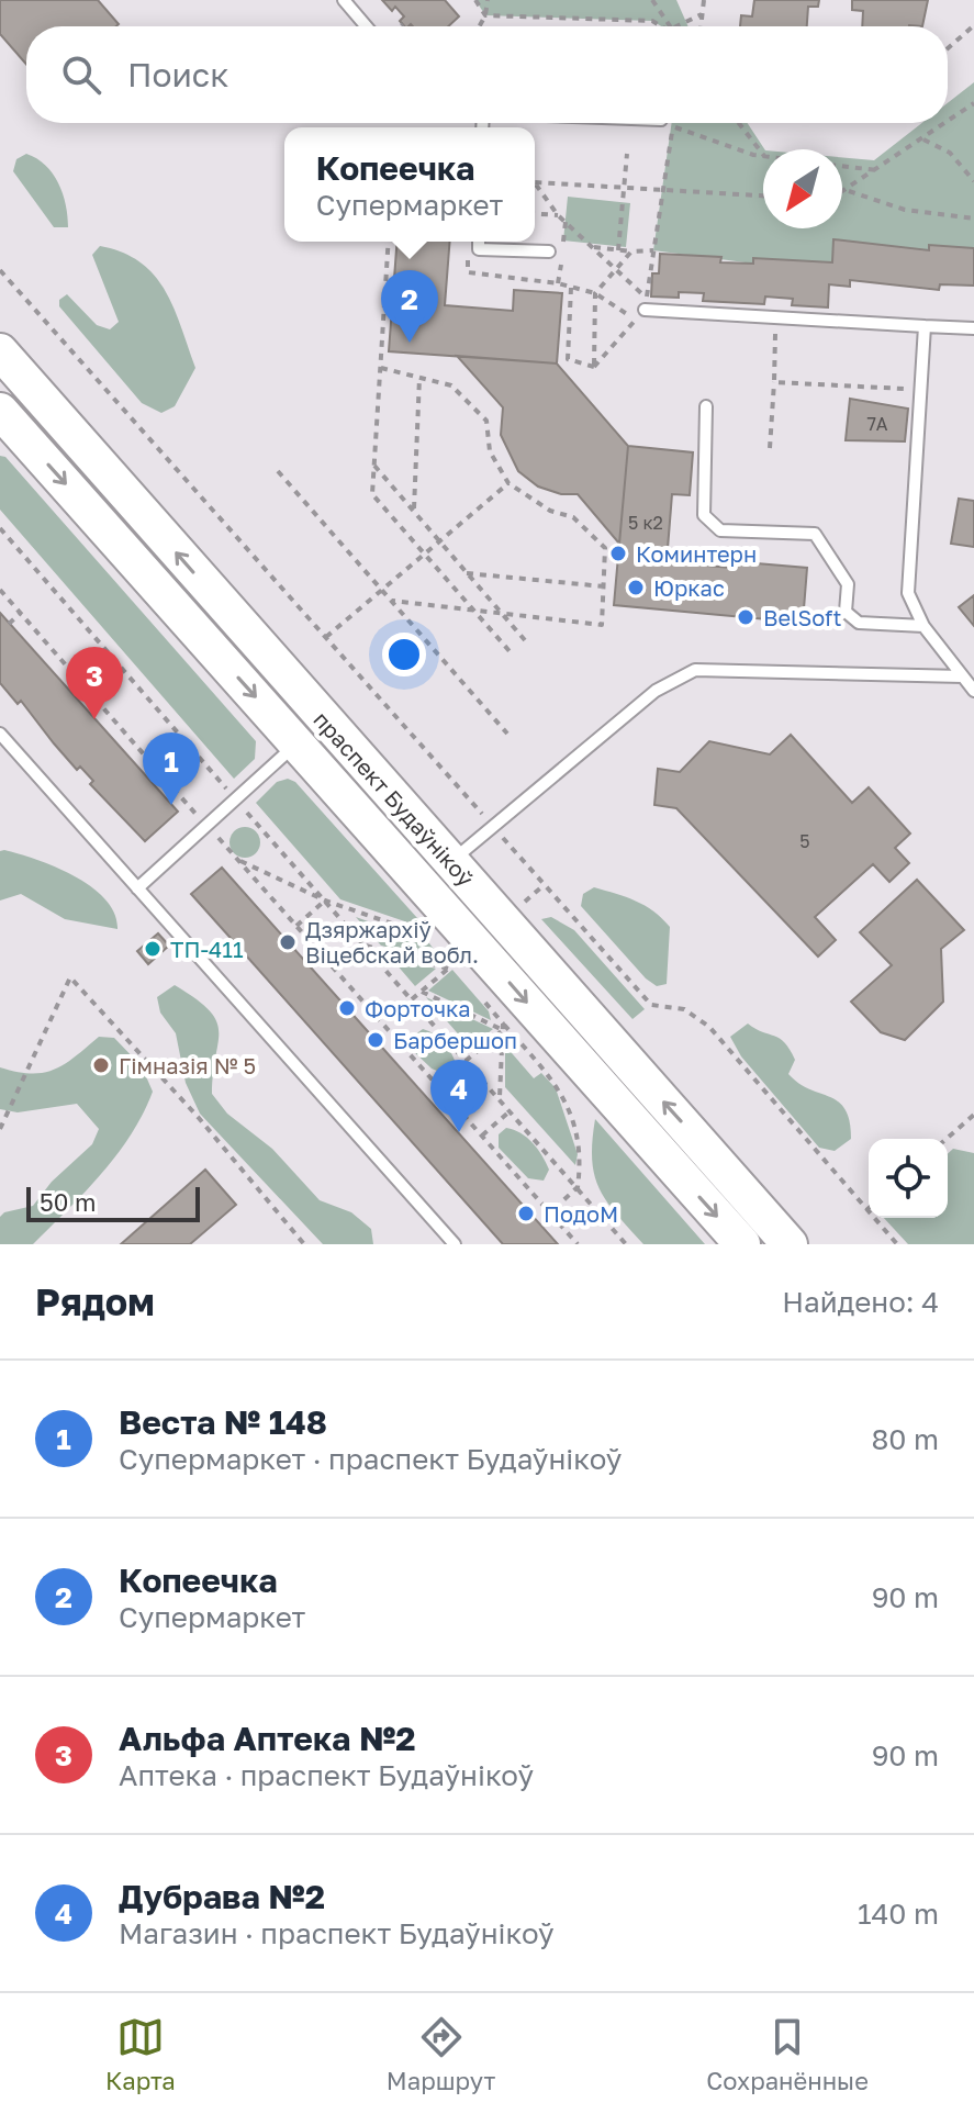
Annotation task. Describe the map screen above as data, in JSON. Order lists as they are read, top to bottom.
{
  "streets": {
    "main road": ["праспект Будаўнікоў"]
  },
  "places": [
    "Коминтерн",
    "Юркас",
    "BelSoft",
    "Дзяржархіў Віцебскай вобл.",
    "ТП-411",
    "Форточка",
    "Барбершоп",
    "Гімназія № 5",
    "ПодоМ"
  ],
  "house_numbers": ["7А", "5 к2", "5"],
  "scale_bar": "50 m",
  "north": "bottom left",
  "page": {
    "search": "Поиск",
    "popup": ["Копеечка", "Супермаркет"],
    "pins": [
      "2",
      "3",
      "1",
      "4"
    ],
    "scale": "50 m",
    "heading": ["Рядом", "Найдено: 4"],
    "list": [
      {
        "mark": "1",
        "name": "Веста № 148",
        "note": "Супермаркет · праспект Будаўнікоў",
        "value": "80 m"
      },
      {
        "mark": "2",
        "name": "Копеечка",
        "note": "Супермаркет",
        "value": "90 m"
      },
      {
        "mark": "3",
        "name": "Альфа Аптека №2",
        "note": "Аптека · праспект Будаўнікоў",
        "value": "90 m"
      },
      {
        "mark": "4",
        "name": "Дубрава №2",
        "note": "Магазин · праспект Будаўнікоў",
        "value": "140 m"
      }
    ],
    "nav": ["Карта", "Маршрут", "Сохранённые"]
  }
}
